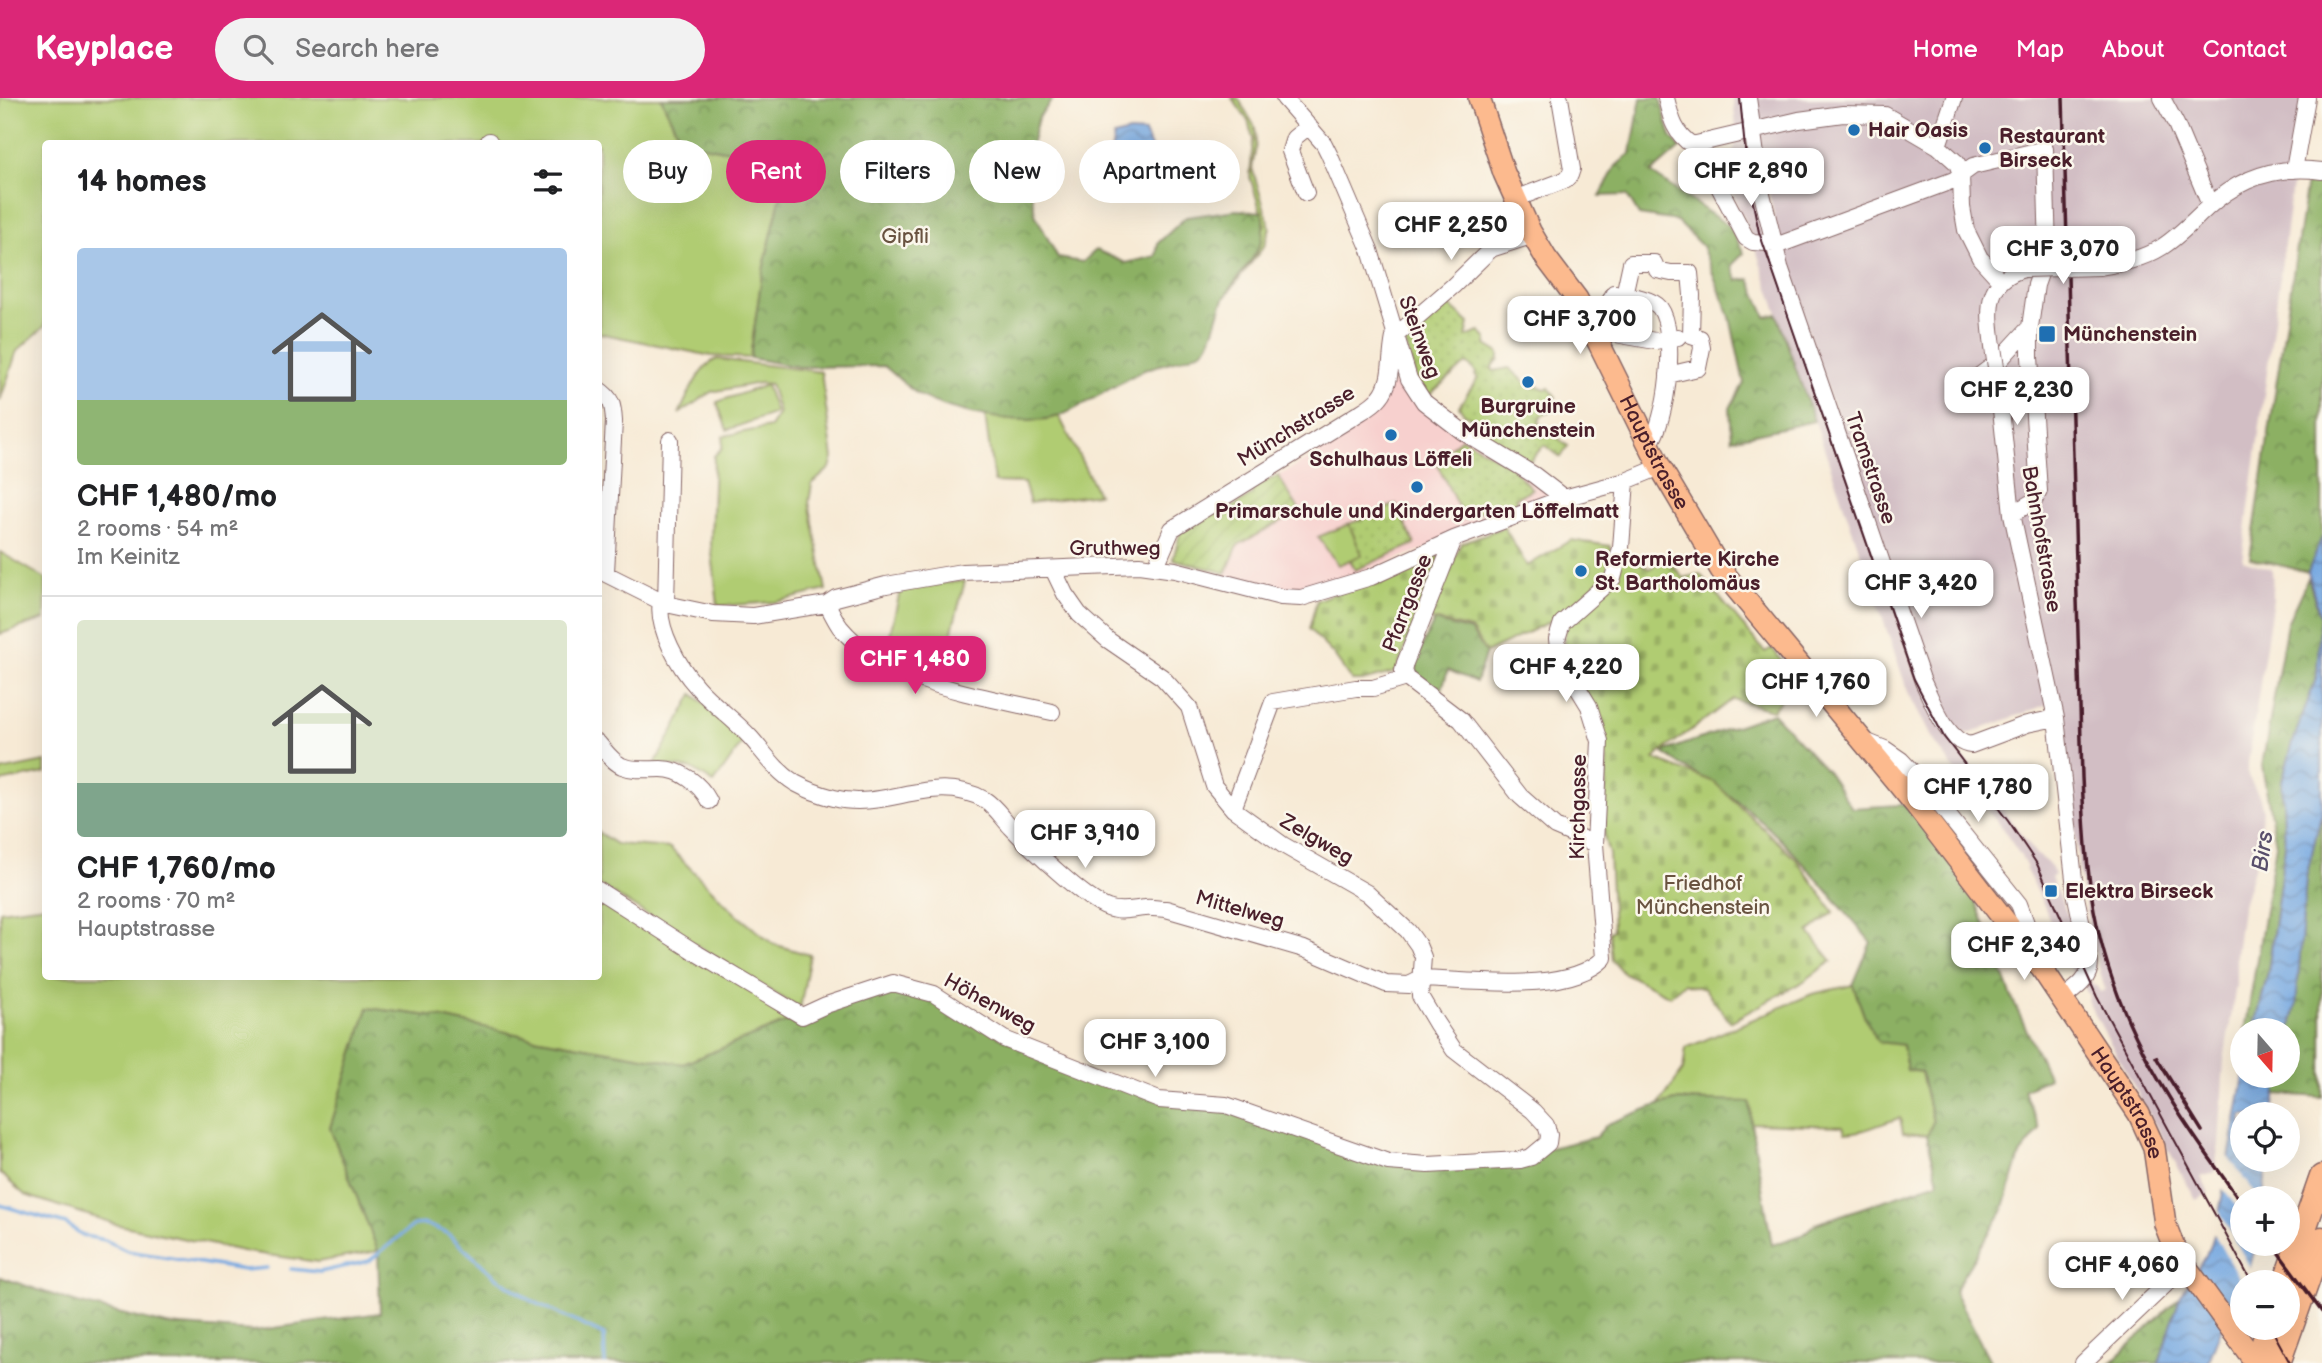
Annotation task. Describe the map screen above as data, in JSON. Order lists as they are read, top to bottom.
{
  "streets": {
    "main road": ["Hauptstrasse"],
    "street": [
      "Steinweg",
      "Münchstrasse",
      "Tramstrasse",
      "Bahnhofstrasse",
      "Gruthweg",
      "Pfarrgasse",
      "Kirchgasse",
      "Zelgweg",
      "Mittelweg",
      "Höhenweg"
    ]
  },
  "crossings": [
    ["Steinweg", "Münchstrasse"],
    ["Steinweg", "Gruthweg"],
    ["Münchstrasse", "Gruthweg"],
    ["Hauptstrasse", "Gruthweg"],
    ["Tramstrasse", "Bahnhofstrasse"],
    ["Gruthweg", "Pfarrgasse"],
    ["Gruthweg", "Kirchgasse"],
    ["Gruthweg", "Zelgweg"],
    ["Gruthweg", "Mittelweg"],
    ["Pfarrgasse", "Kirchgasse"],
    ["Kirchgasse", "Mittelweg"],
    ["Zelgweg", "Mittelweg"],
    ["Zelgweg", "Höhenweg"]
  ],
  "water": ["Birs"],
  "parks": ["Gipfli", "Friedhof Münchenstein"],
  "places": {
    "other": [
      "Hair Oasis",
      "Restaurant Birseck",
      "Burgruine Münchenstein",
      "Schulhaus Löffeli",
      "Primarschule und Kindergarten Löffelmatt",
      "Reformierte Kirche St. Bartholomäus"
    ],
    "transit": ["Münchenstein", "Elektra Birseck"]
  },
  "north": "bottom",
  "page": {
    "header": "Keyplace",
    "search": "Search here",
    "nav": [
      "Home",
      "Map",
      "About",
      "Contact"
    ],
    "chip": [
      "Buy",
      "Rent",
      "Filters",
      "New",
      "Apartment"
    ],
    "heading": "14 homes",
    "price": [
      "CHF 2,890",
      "CHF 2,250",
      "CHF 3,070",
      "CHF 3,700",
      "CHF 2,230",
      "CHF 3,420",
      "CHF 1,480",
      "CHF 4,220",
      "CHF 1,760",
      "CHF 1,780",
      "CHF 3,910",
      "CHF 2,340",
      "CHF 3,100",
      "CHF 4,060"
    ],
    "list": [
      {
        "name": "CHF 1,480/mo",
        "note": "2 rooms · 54 m² · Im Keinitz"
      },
      {
        "name": "CHF 1,760/mo",
        "note": "2 rooms · 70 m² · Hauptstrasse"
      }
    ],
    "map_buttons": ["+", "−"]
  }
}
